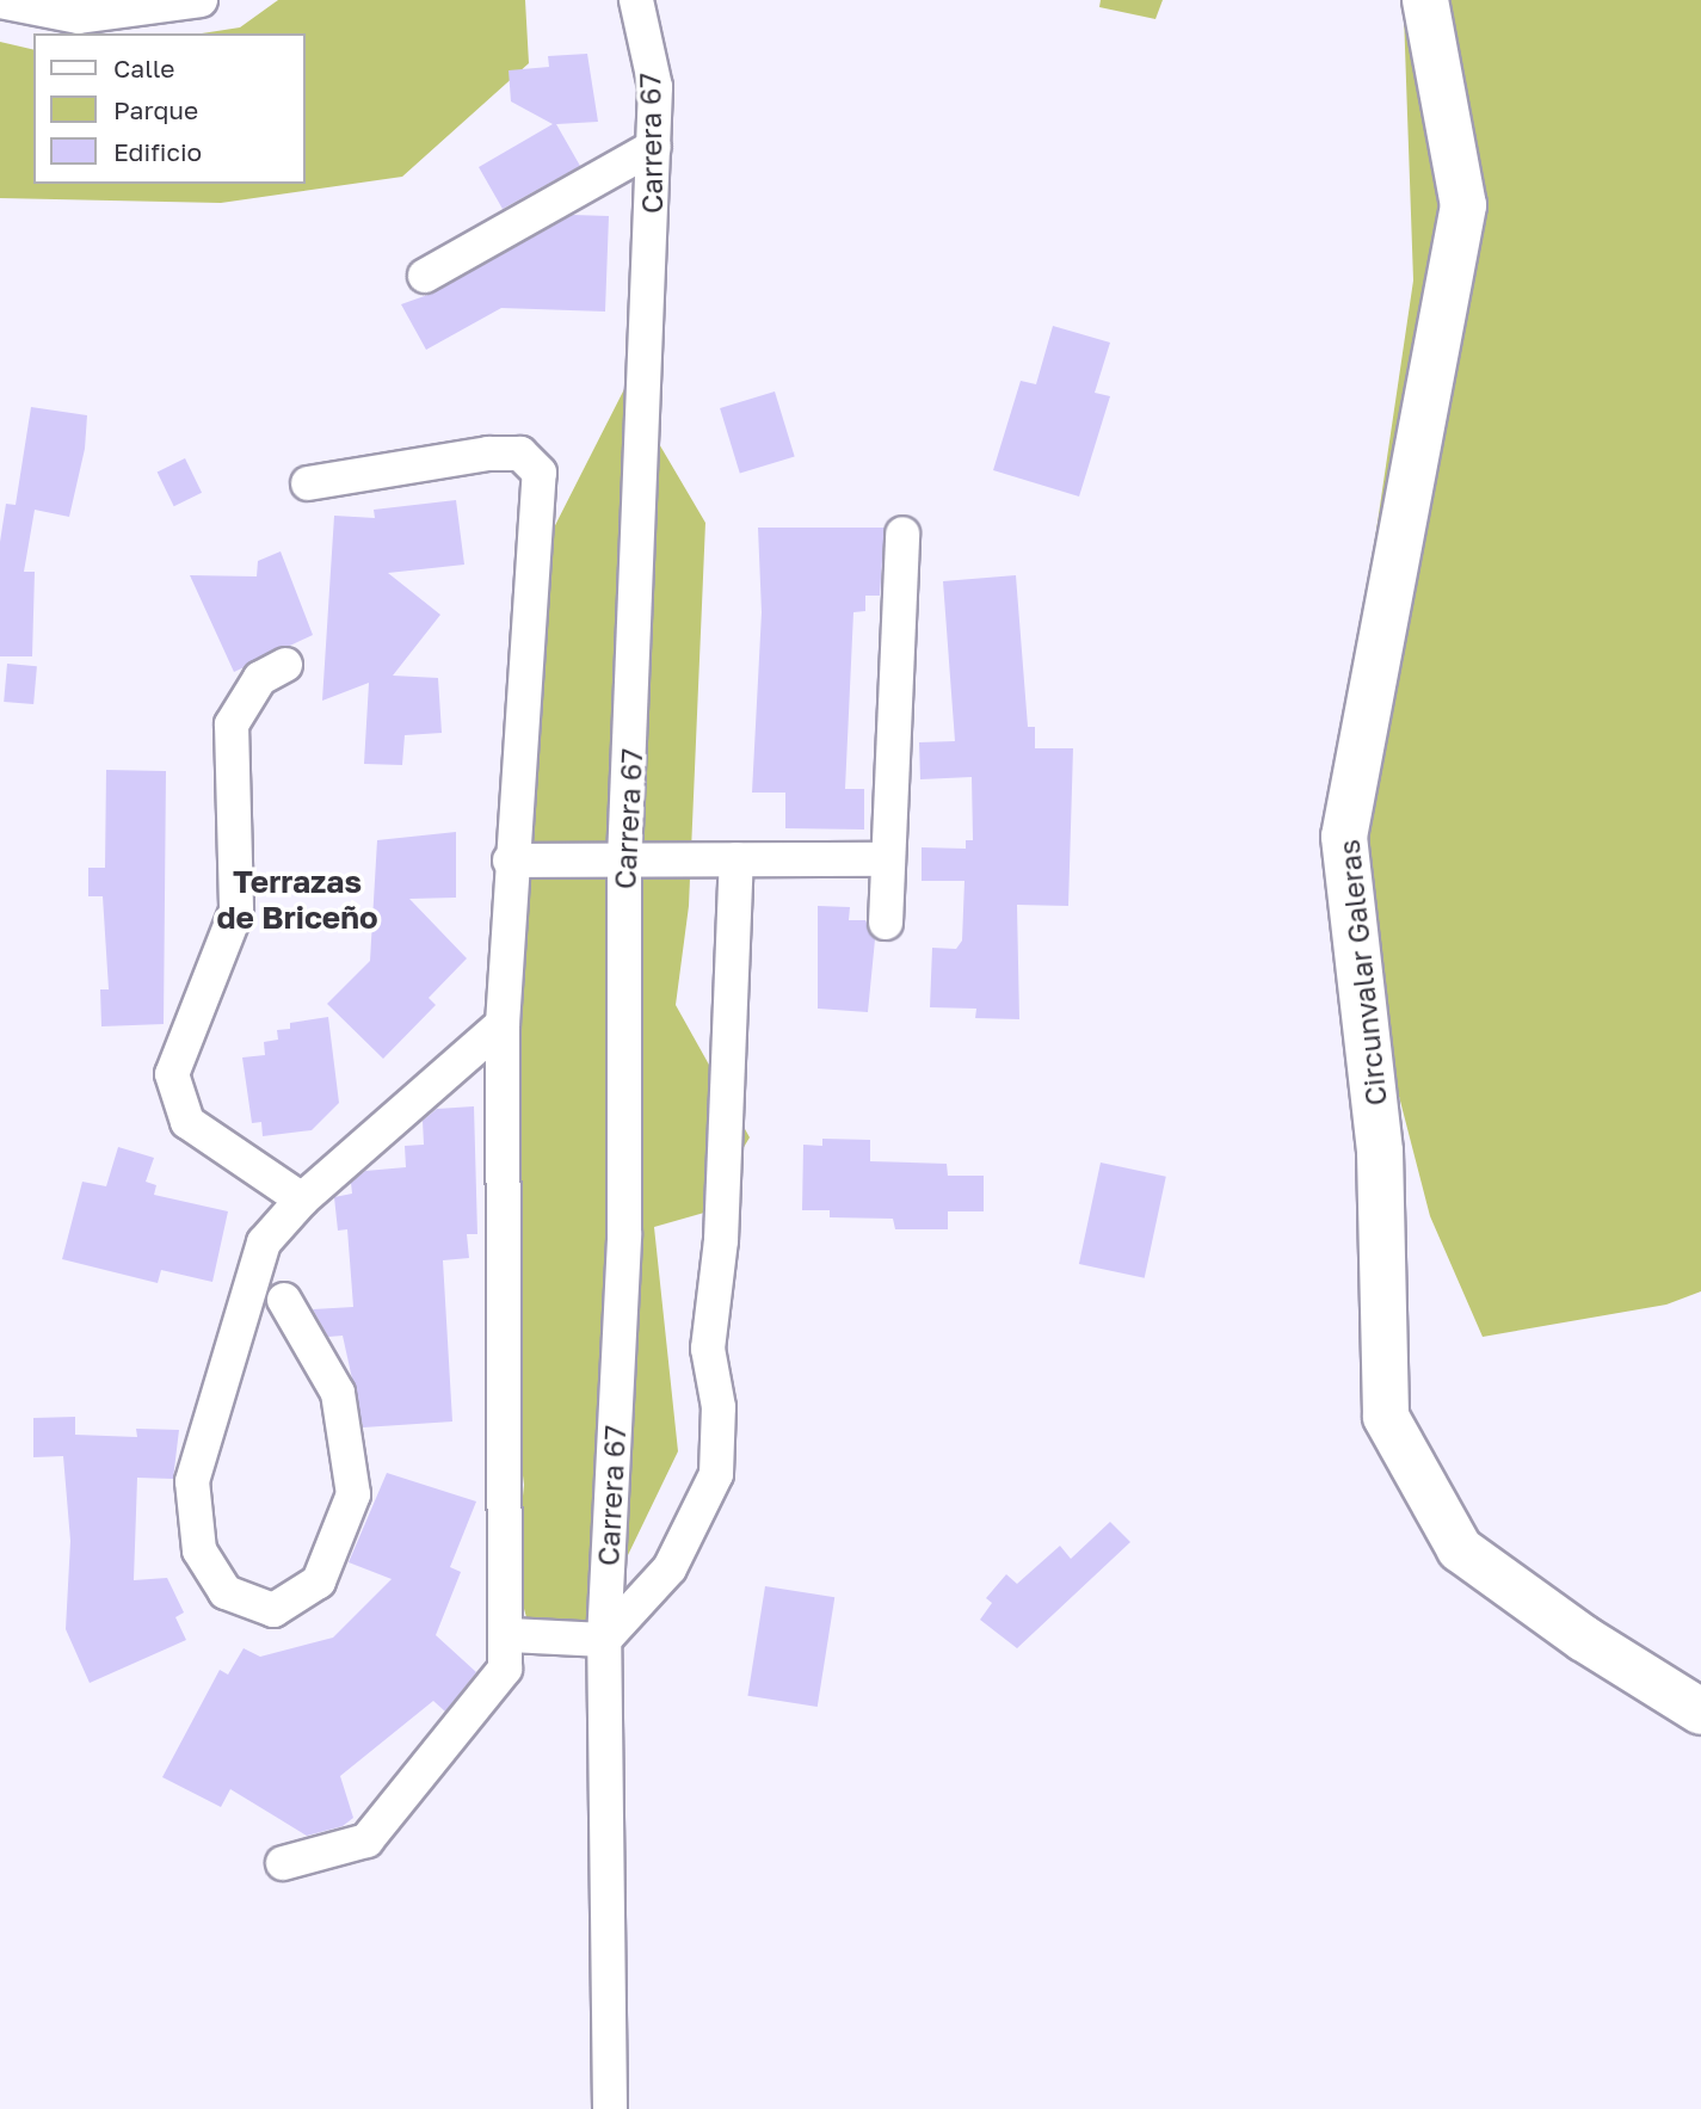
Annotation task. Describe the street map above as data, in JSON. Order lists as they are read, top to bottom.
{
  "streets": {
    "main road": ["Circunvalar Galeras"],
    "street": ["Carrera 67"]
  },
  "districts": ["Terrazas de Briceño"],
  "legend": ["Calle", "Parque", "Edificio"]
}
